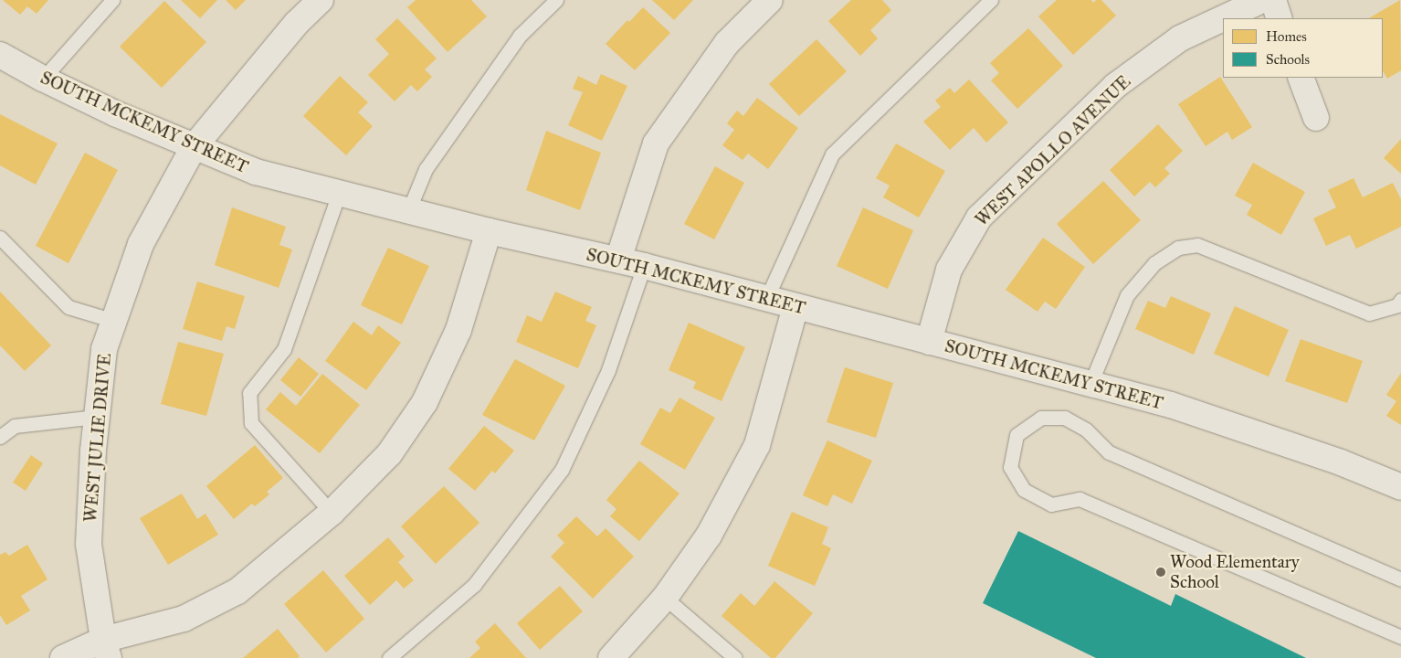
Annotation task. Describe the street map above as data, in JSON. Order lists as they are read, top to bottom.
{
  "streets": {
    "street": ["SOUTH MCKEMY STREET", "WEST APOLLO AVENUE", "WEST JULIE DRIVE"]
  },
  "crossings": [
    ["SOUTH MCKEMY STREET", "WEST APOLLO AVENUE"],
    ["SOUTH MCKEMY STREET", "WEST JULIE DRIVE"]
  ],
  "places": ["Wood Elementary School"],
  "legend": ["Homes", "Schools"]
}
